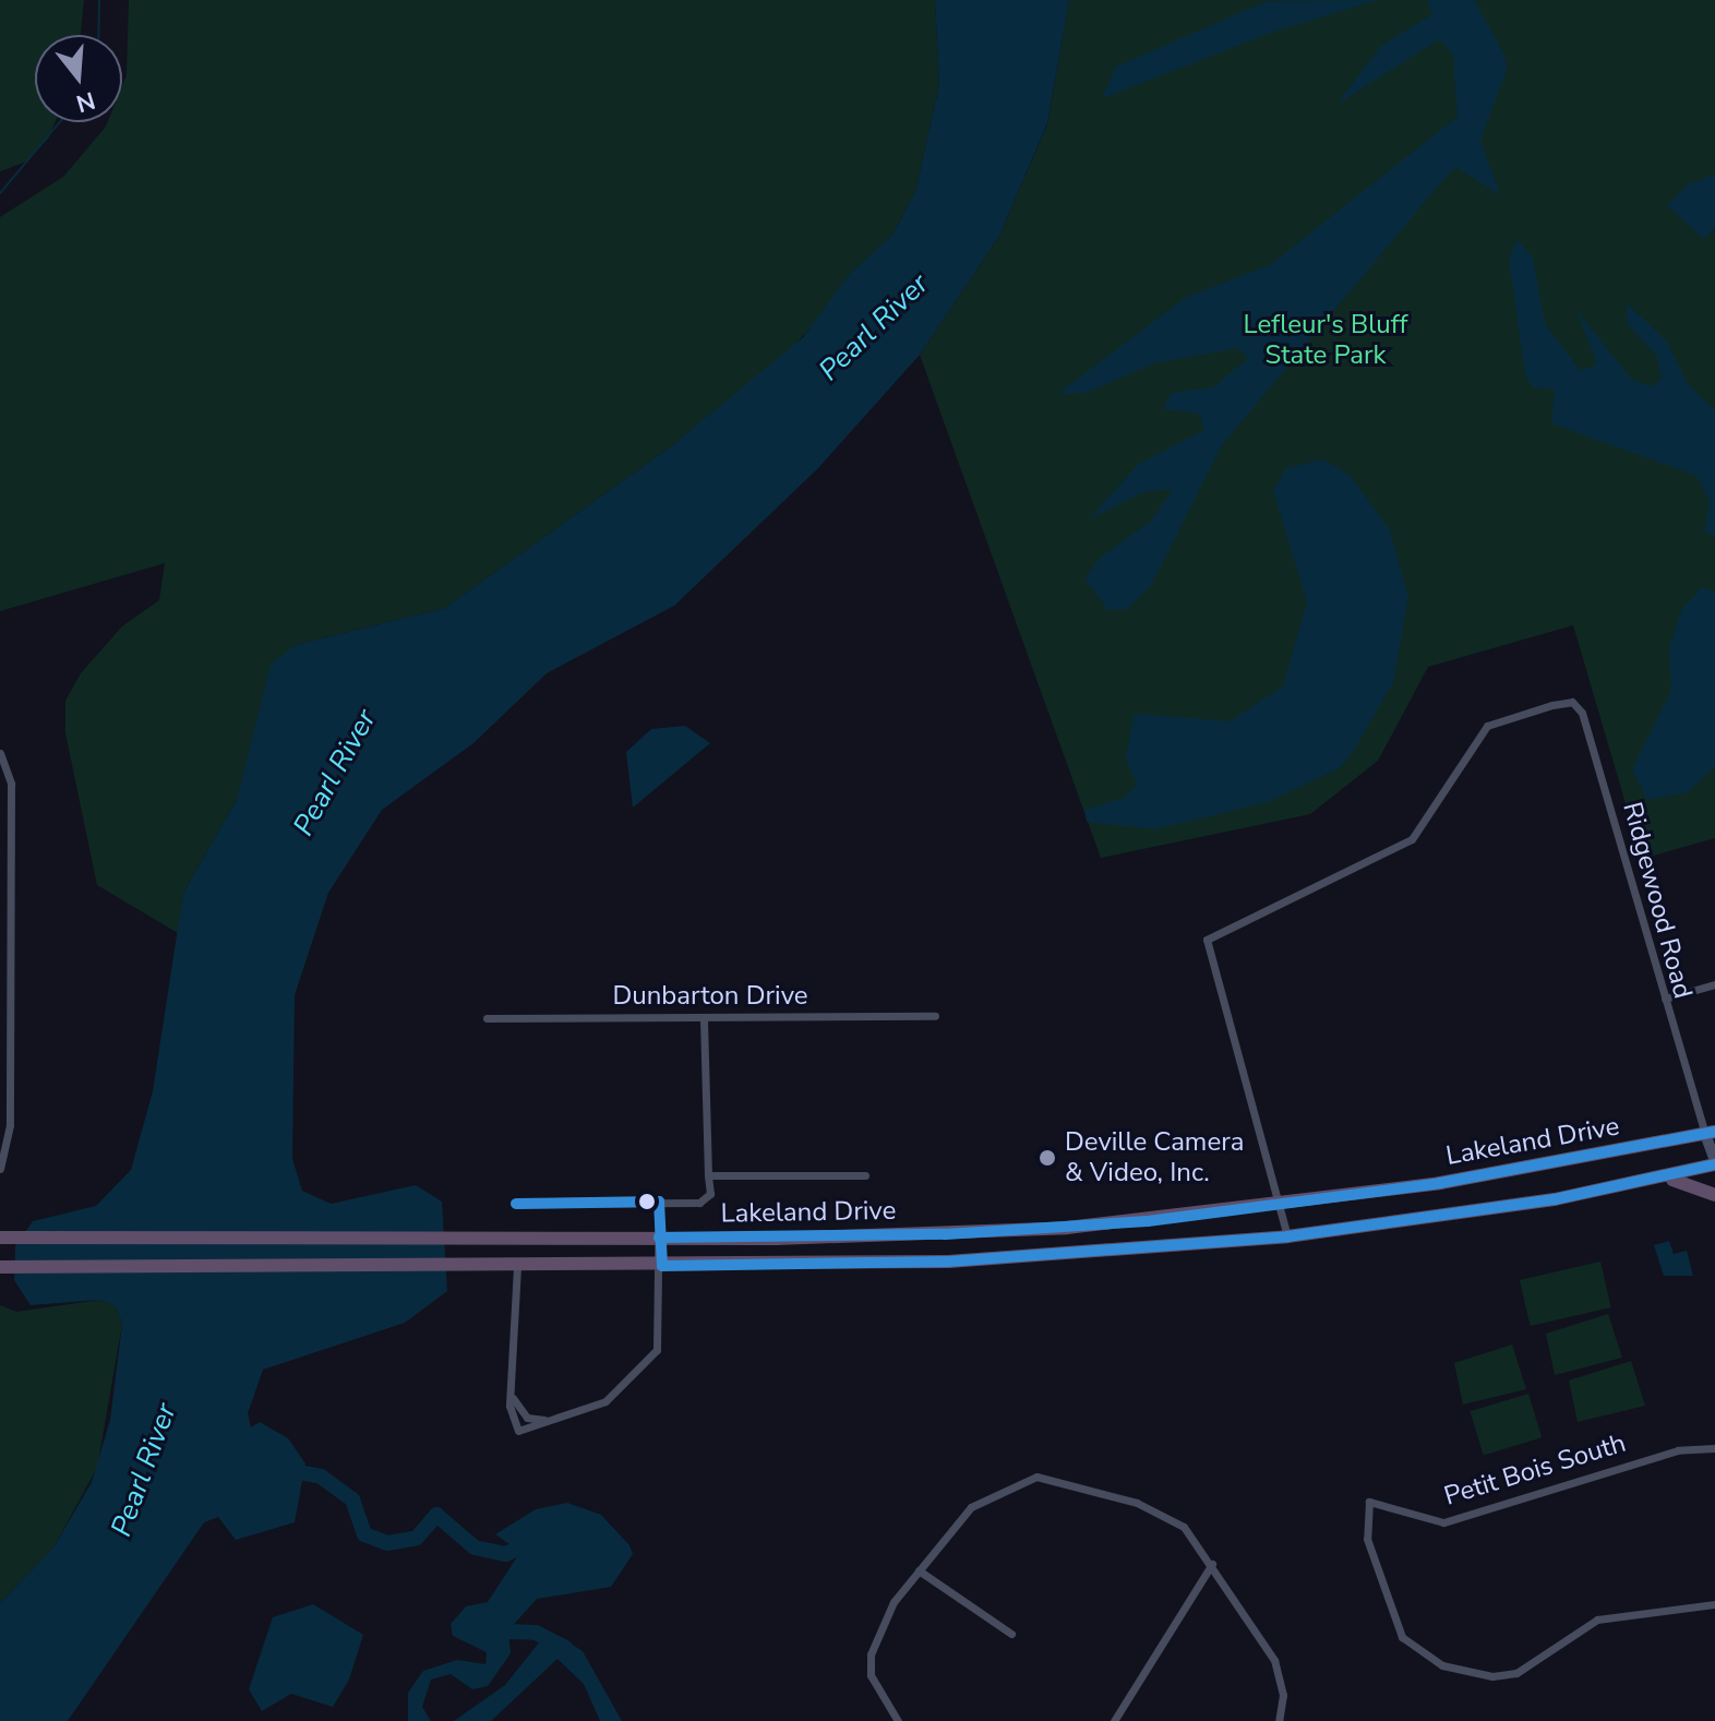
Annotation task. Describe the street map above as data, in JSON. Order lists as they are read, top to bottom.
{
  "streets": {
    "highway": ["Lakeland Drive"],
    "street": ["Ridgewood Road", "Dunbarton Drive", "Petit Bois South"]
  },
  "crossings": [
    ["Ridgewood Road", "Lakeland Drive"]
  ],
  "water": ["Pearl River"],
  "parks": ["Lefleur's Bluff State Park"],
  "places": ["Deville Camera & Video, Inc."],
  "north": "bottom"
}
